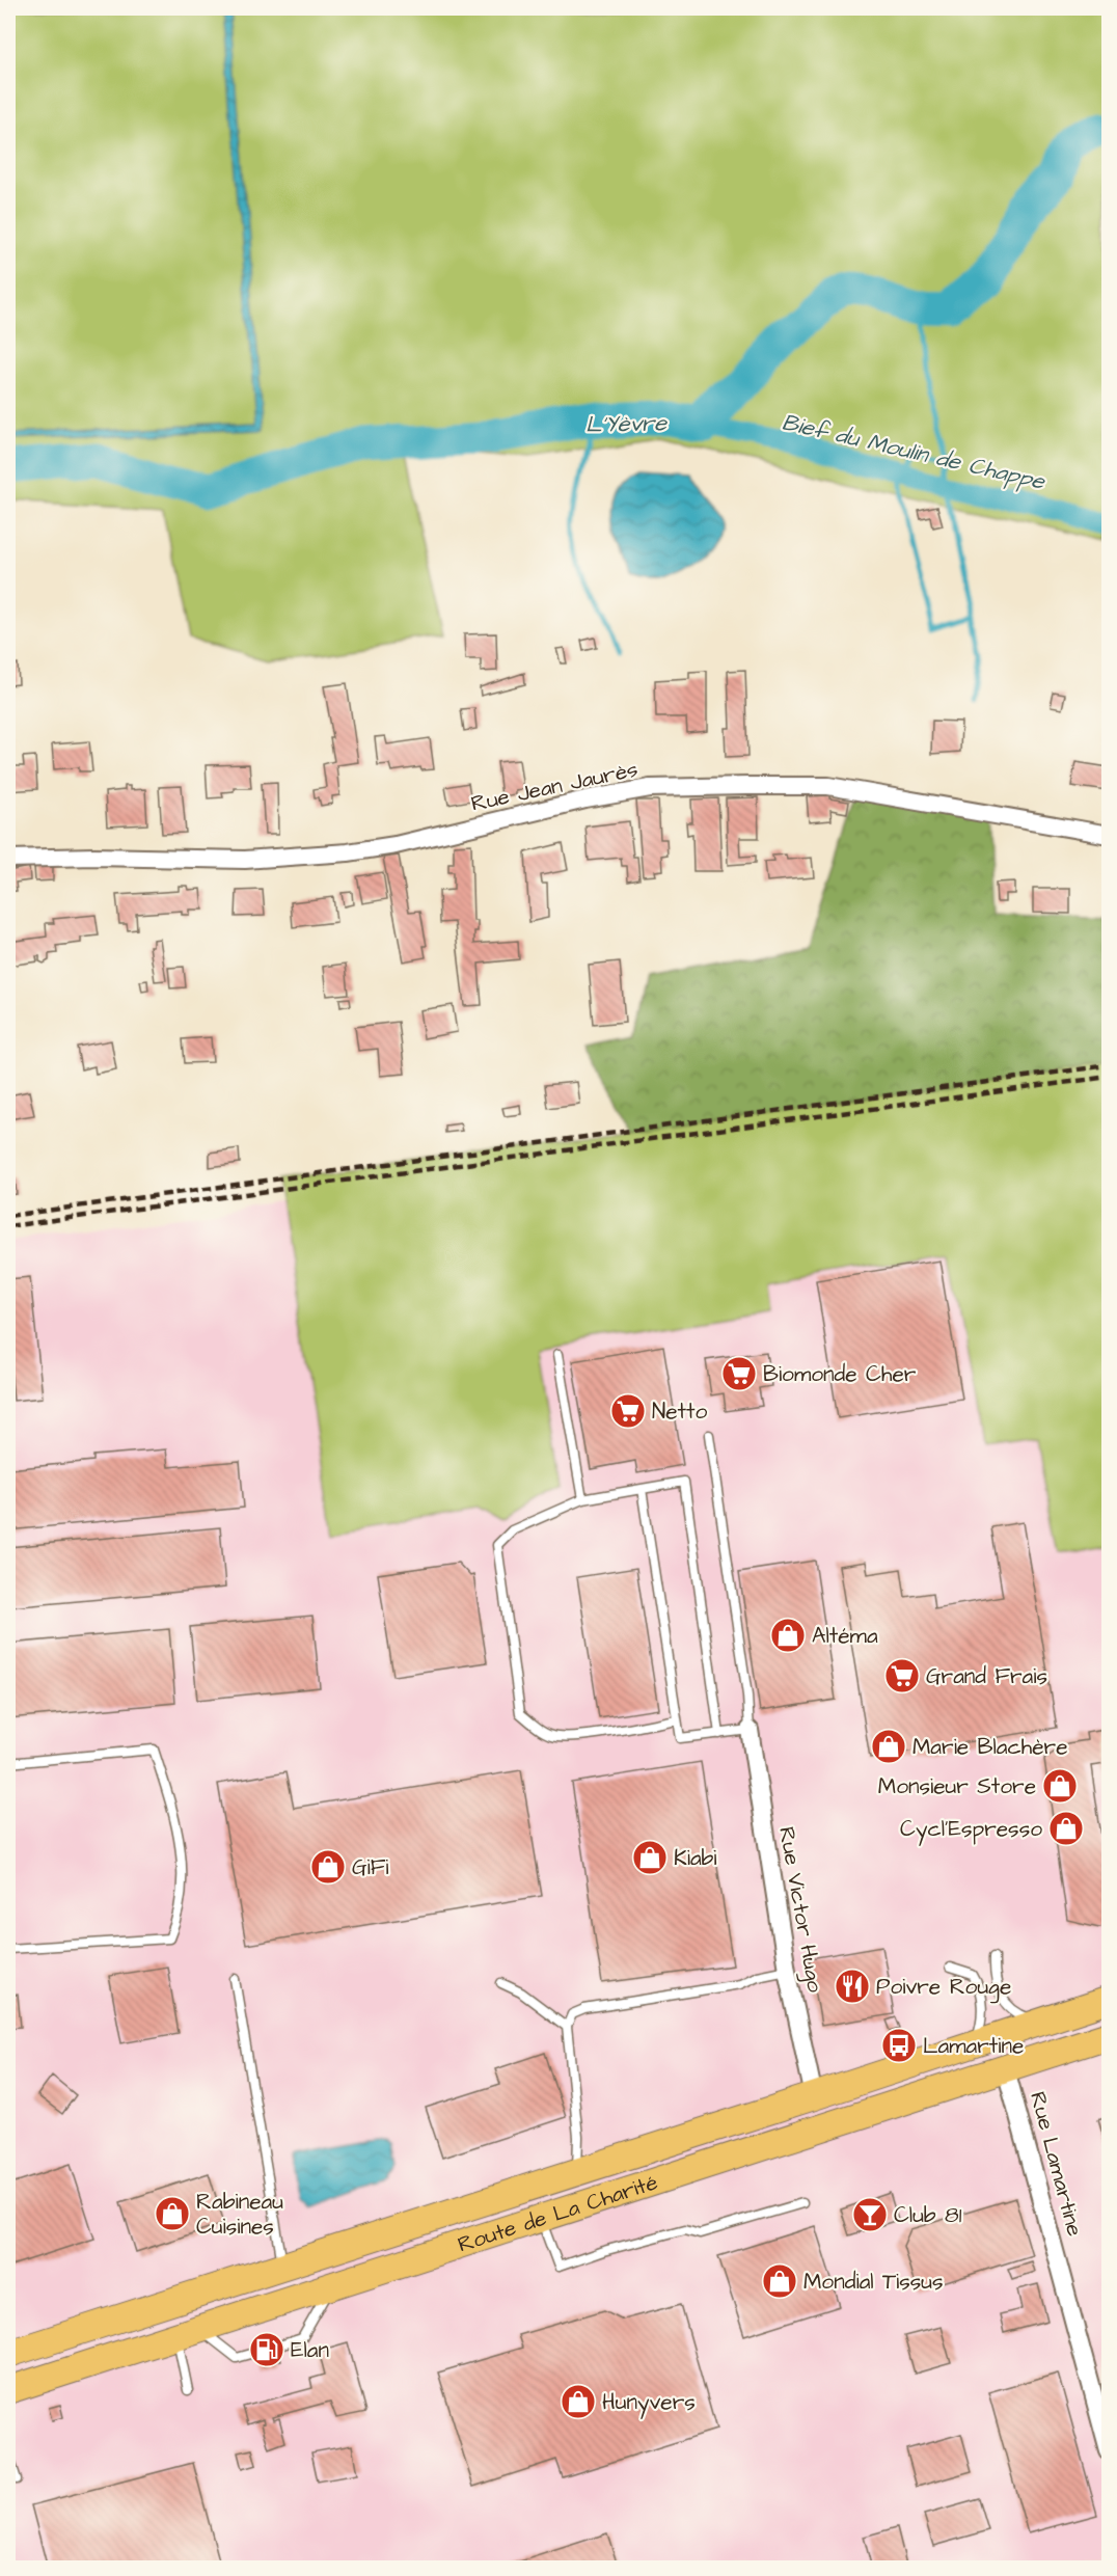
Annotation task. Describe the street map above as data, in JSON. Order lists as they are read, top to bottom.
{
  "streets": {
    "main road": ["Route de La Charité"],
    "street": ["Rue Jean Jaurès", "Rue Victor Hugo", "Rue Lamartine"]
  },
  "crossings": [
    ["Rue Victor Hugo", "Route de La Charité"],
    ["Rue Lamartine", "Route de La Charité"]
  ],
  "water": ["L'Yèvre", "Bief du Moulin de Chappe"],
  "places": {
    "supermarket": ["Biomonde Cher", "Netto", "Grand Frais"],
    "shop": [
      "Altéma",
      "Marie Blachère",
      "Monsieur Store",
      "Cycl'Espresso",
      "Kiabi",
      "GiFi",
      "Rabineau Cuisines",
      "Mondial Tissus",
      "Hunyvers"
    ],
    "restaurant": ["Poivre Rouge"],
    "bus stop": ["Lamartine"],
    "bar": ["Club 81"],
    "fuel station": ["Elan"]
  }
}
